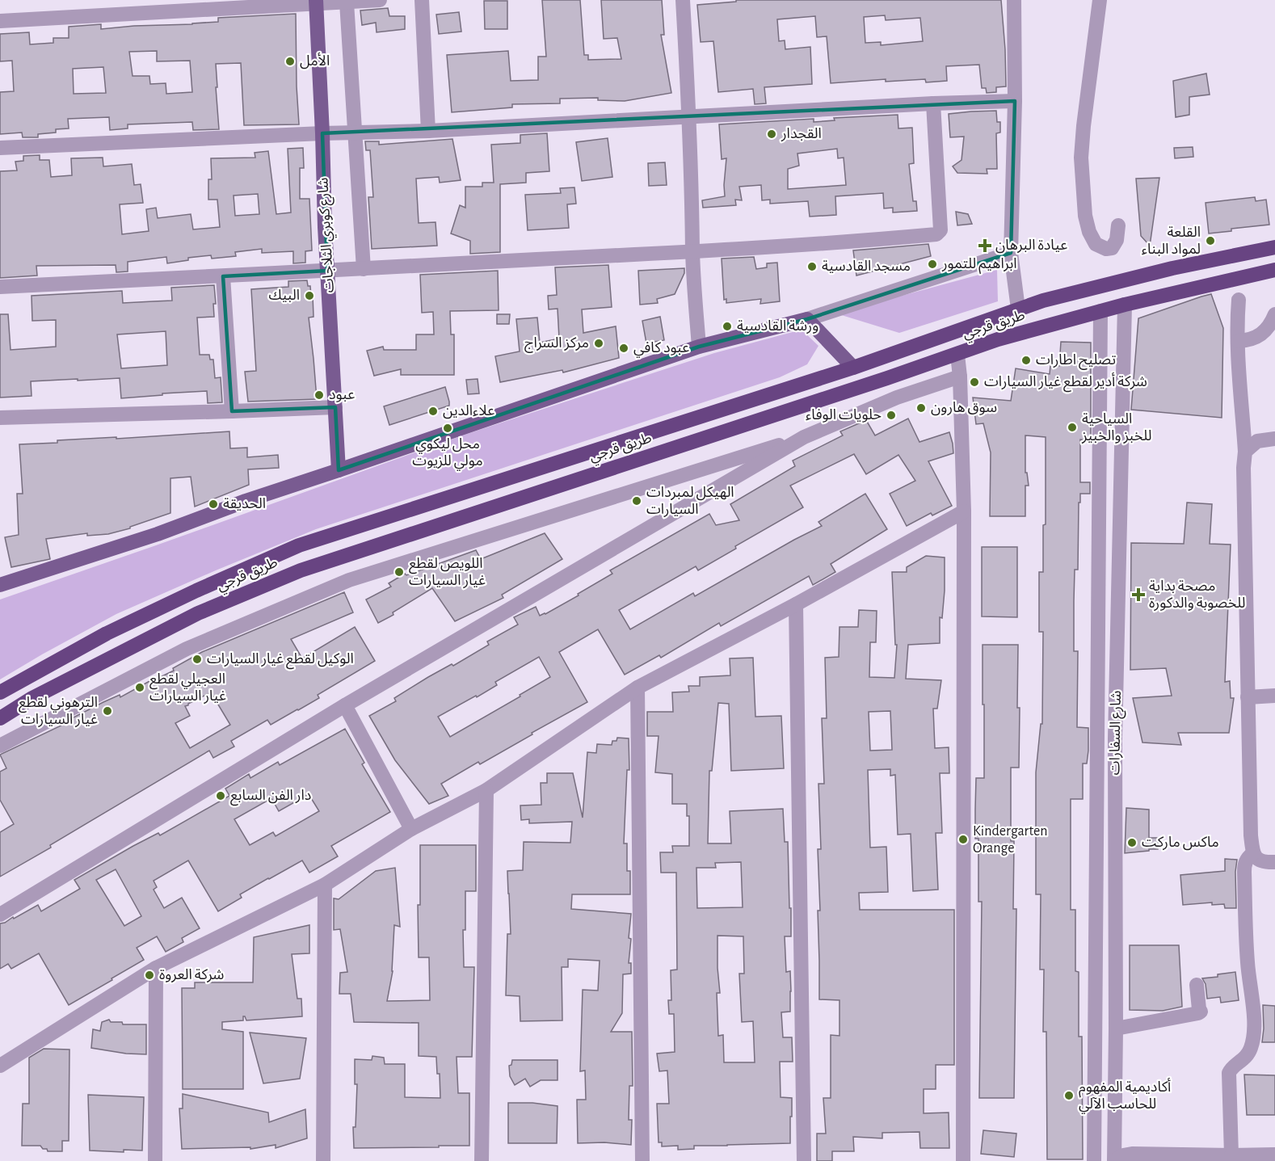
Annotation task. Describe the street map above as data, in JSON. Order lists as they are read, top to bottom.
{
  "streets": {
    "highway": ["طريق قرجي"],
    "main road": ["شارع كوبري الثلاجات"],
    "street": ["شارع السفارات"]
  },
  "crossings": [
    ["طريق قرجي", "شارع السفارات"]
  ],
  "places": {
    "other": [
      "الأمل",
      "القجدار",
      "القلعة لمواد البناء",
      "ابراهيم للتمور",
      "مسجد القادسية",
      "البيك",
      "ورشة القادسية",
      "مركز السراج",
      "عبود كافي",
      "تصليح اطارات",
      "شركة أدير لقطع غيار السيارات",
      "عبود",
      "سوق هارون",
      "علاءالدين",
      "حلويات الوفاء",
      "السياحية للخبز والخبيز",
      "محل ليكوي مولي للزيوت",
      "الهيكل لمبردات السيارات",
      "الحديقة",
      "اللويص لقطع غيار السيارات",
      "الوكيل لقطع غيار السيارات",
      "العجيلي لقطع غيار السيارات",
      "الترهوني لقطع غيار السيارات",
      "دار الفن السابع",
      "Kindergarten Orange",
      "ماكس ماركت",
      "شركة العروة",
      "أكاديمية المفهوم للحاسب الآلي"
    ],
    "health": ["عيادة البرهان", "مصحة بداية للخصوبة والدكورة"]
  }
}
